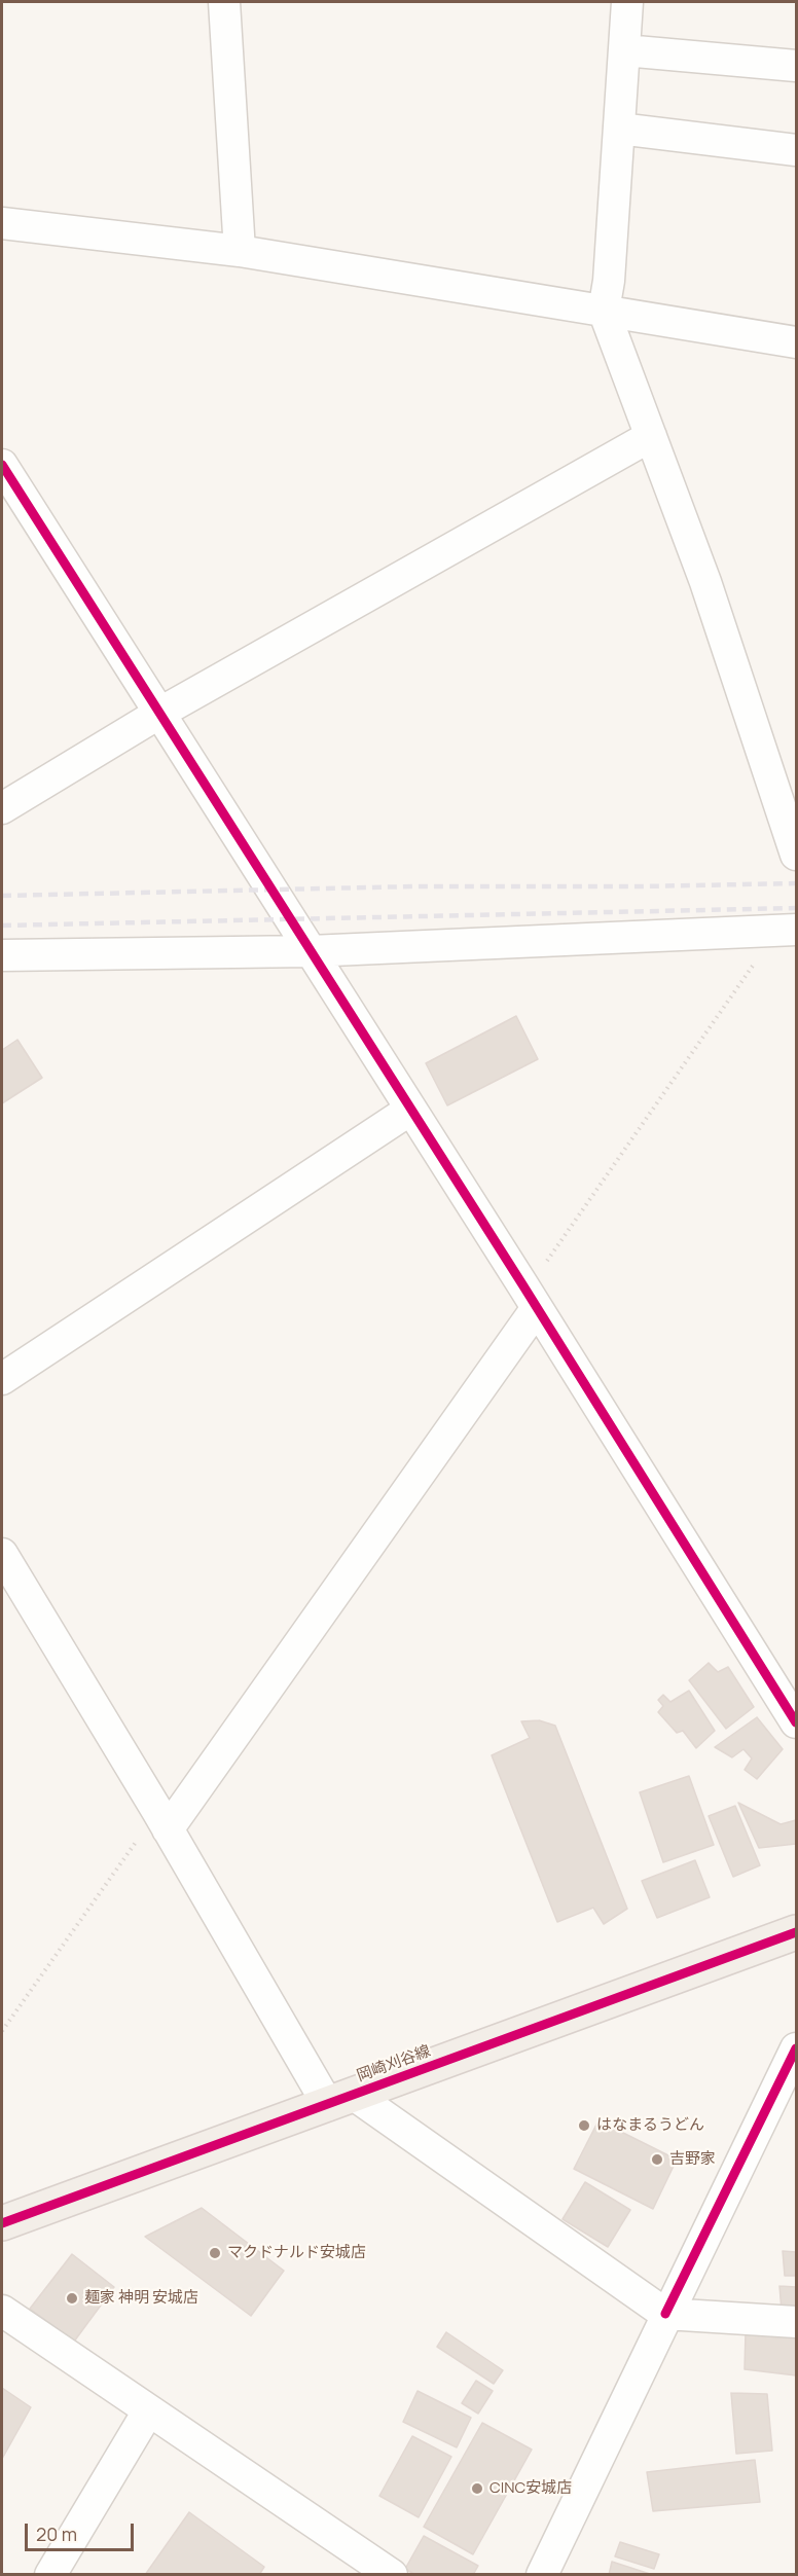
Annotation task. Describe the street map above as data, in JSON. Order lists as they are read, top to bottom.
{
  "streets": {
    "main road": ["岡崎刈谷線"]
  },
  "places": [
    "はなまるうどん",
    "吉野家",
    "マクドナルド安城店",
    "麺家 神明 安城店",
    "CINC安城店"
  ],
  "scale_bar": "20 m"
}
